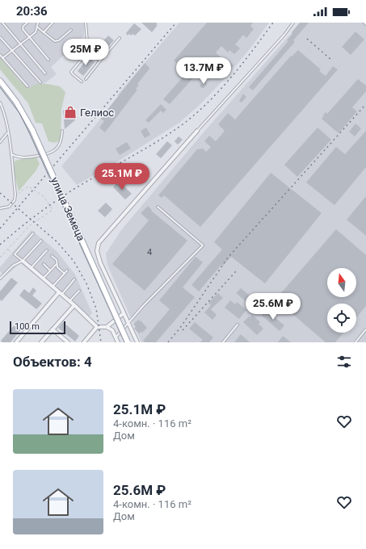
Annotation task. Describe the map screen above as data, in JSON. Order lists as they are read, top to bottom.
{
  "streets": {
    "main road": ["улица Земеца"]
  },
  "places": {
    "shop": ["Гелиос"]
  },
  "house_numbers": ["4"],
  "scale_bar": "100 m",
  "north": "top",
  "page": {
    "status": "20:36",
    "price": [
      "25M ₽",
      "13.7M ₽",
      "25.1M ₽",
      "25.6M ₽"
    ],
    "scale": "100 m",
    "heading": "Объектов: 4",
    "list": [
      {
        "name": "25.1M ₽",
        "note": "4-комн. · 116 m² · Дом"
      },
      {
        "name": "25.6M ₽",
        "note": "4-комн. · 116 m² · Дом"
      }
    ]
  }
}
